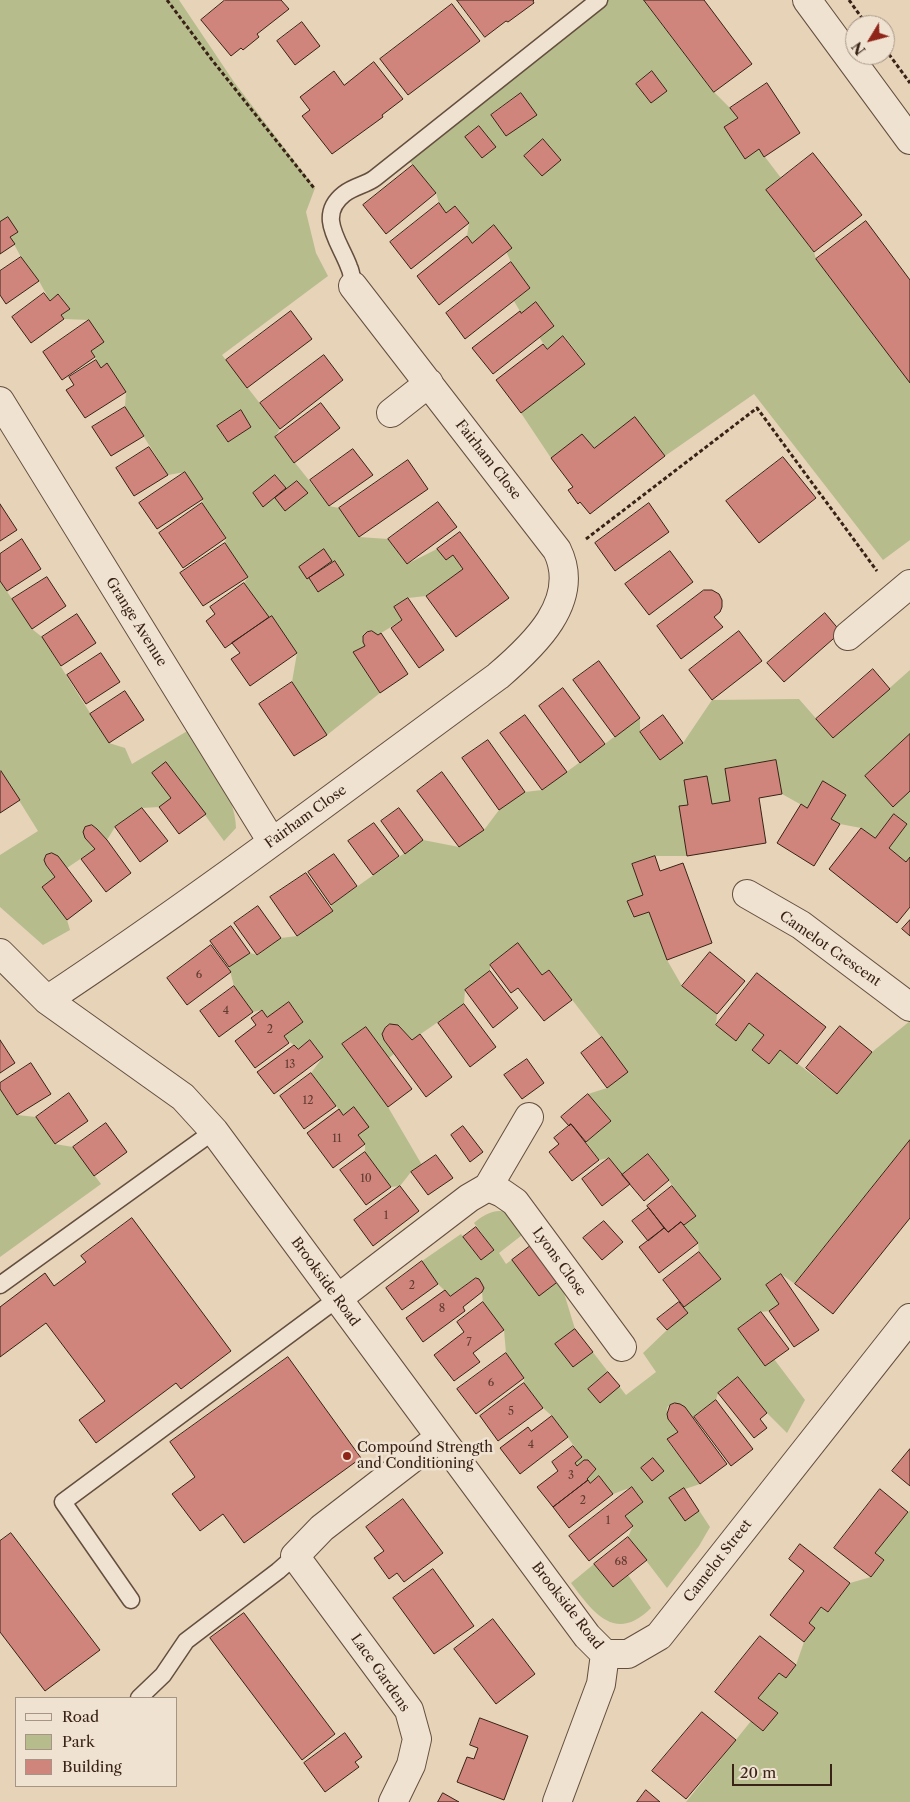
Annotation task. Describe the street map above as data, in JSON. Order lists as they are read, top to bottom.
{
  "streets": {
    "street": [
      "Fairham Close",
      "Grange Avenue",
      "Camelot Crescent",
      "Lyons Close",
      "Brookside Road",
      "Camelot Street",
      "Lace Gardens"
    ]
  },
  "crossings": [
    ["Fairham Close", "Grange Avenue"],
    ["Fairham Close", "Brookside Road"],
    ["Brookside Road", "Camelot Street"]
  ],
  "places": ["Compound Strength and Conditioning"],
  "house_numbers": [
    "6",
    "4",
    "2",
    "13",
    "12",
    "11",
    "10",
    "1",
    "2",
    "8",
    "7",
    "6",
    "5",
    "4",
    "3",
    "2",
    "1",
    "68"
  ],
  "legend": ["Road", "Park", "Building"],
  "scale_bar": "20 m",
  "north": "bottom left"
}
